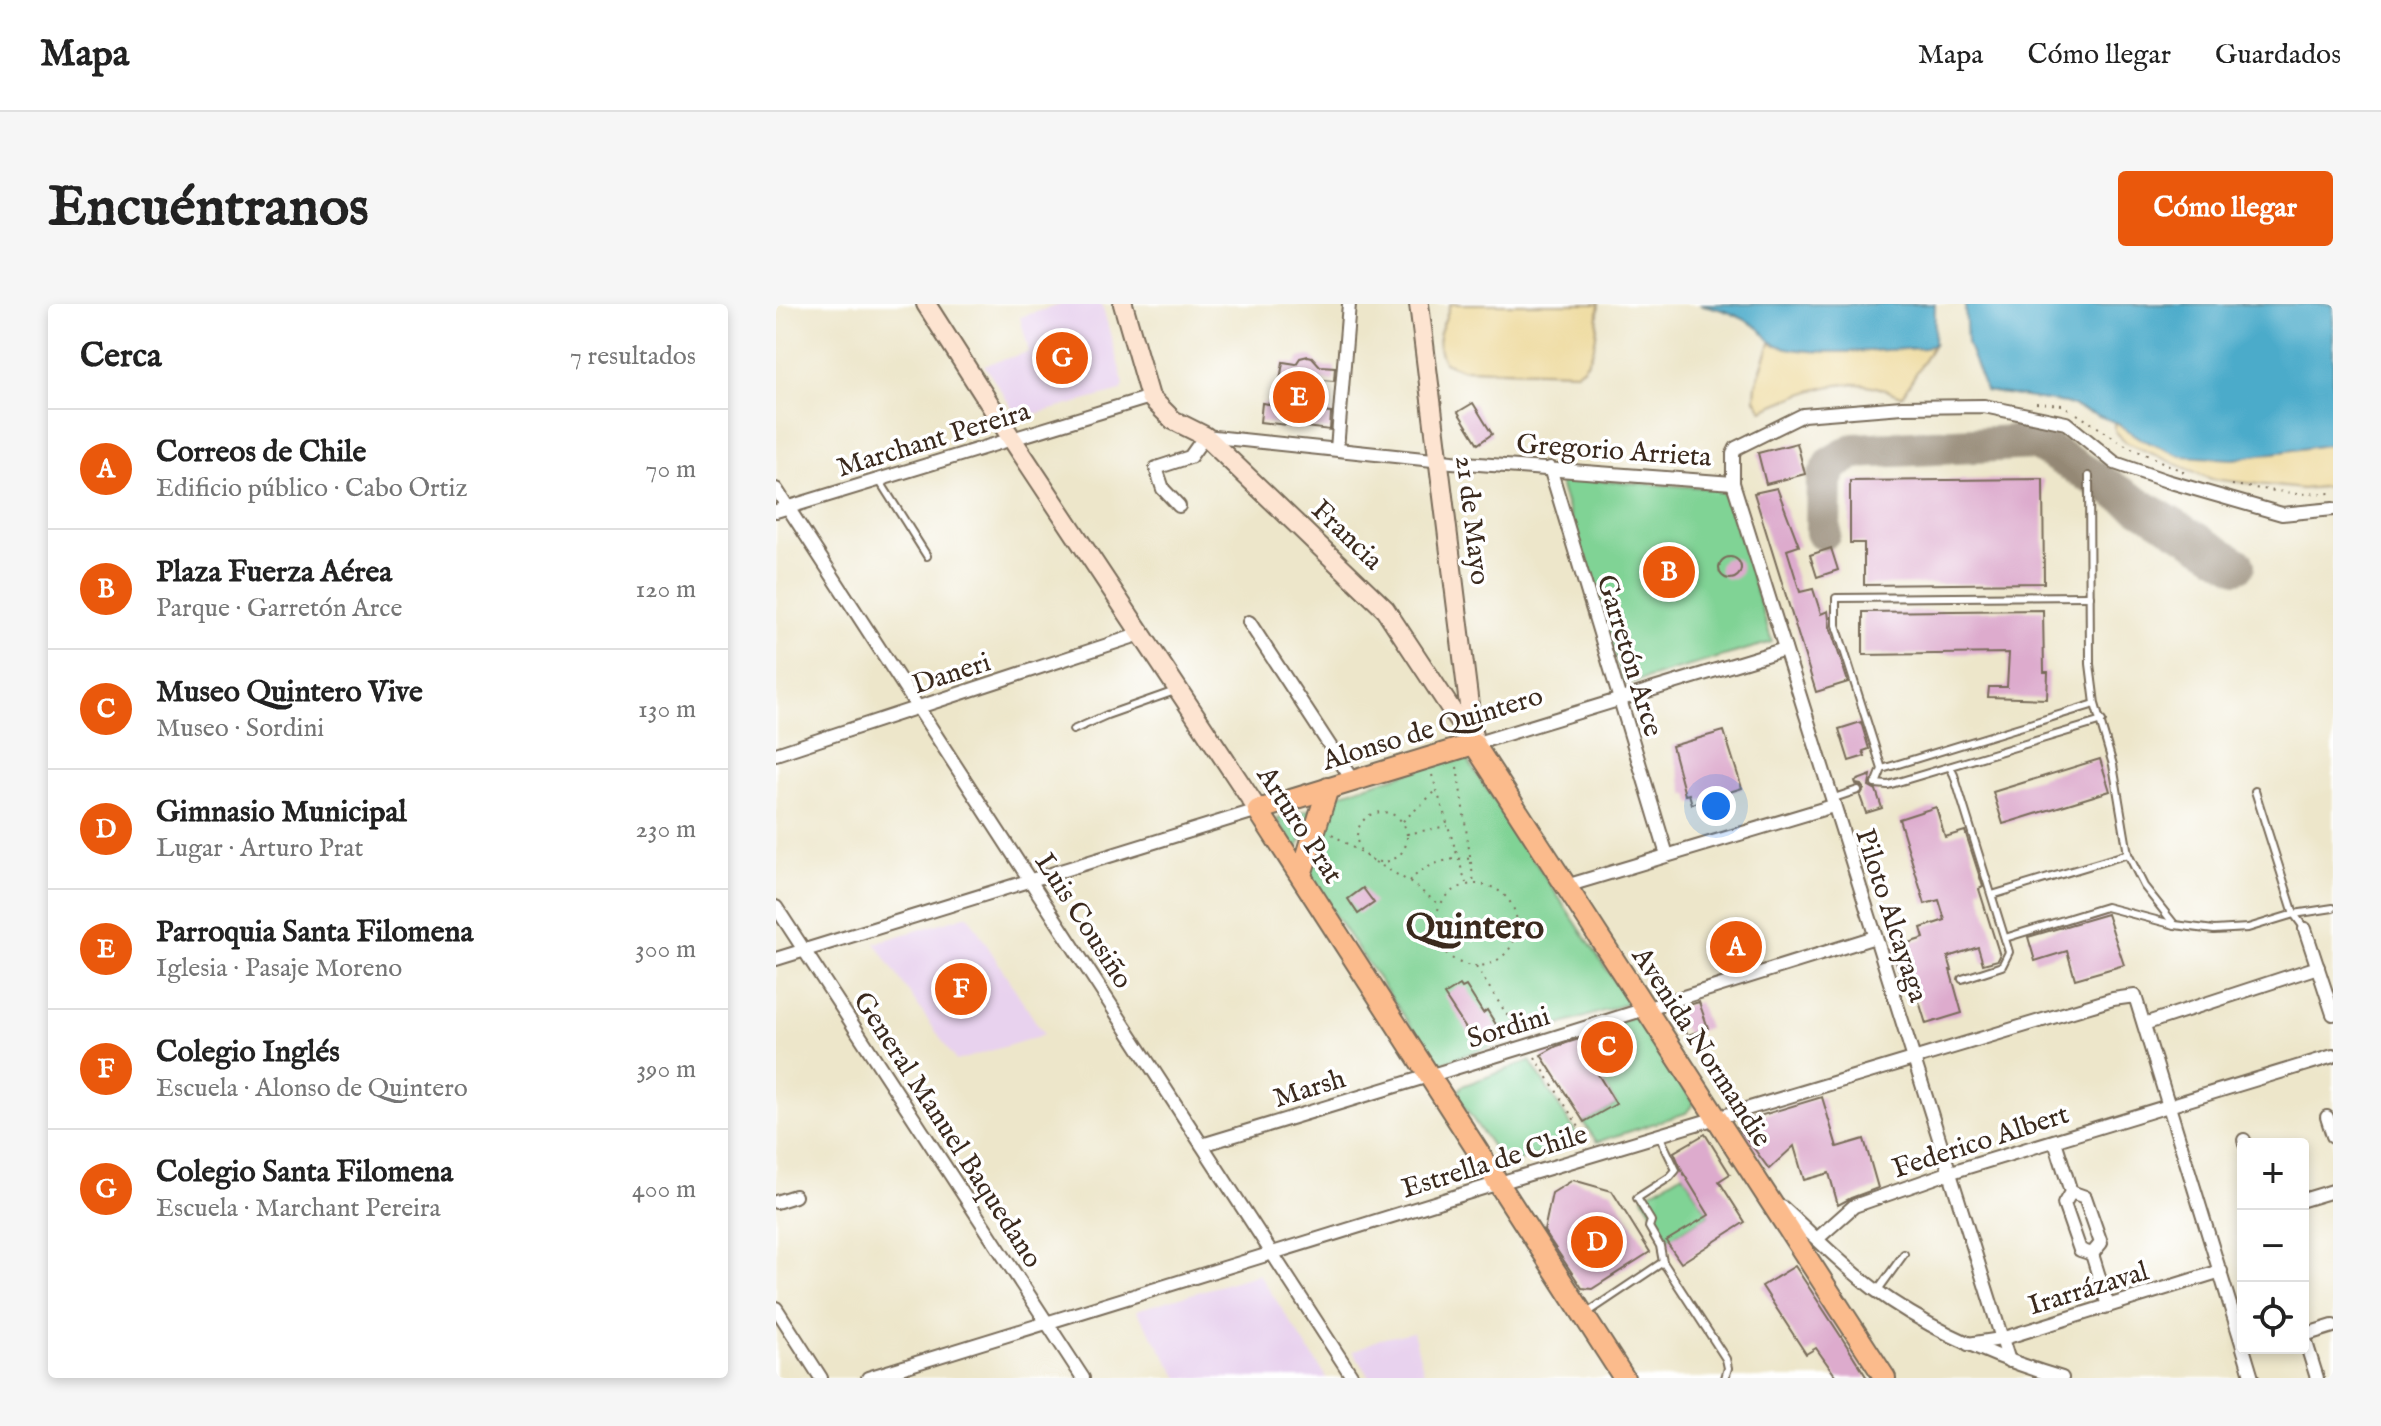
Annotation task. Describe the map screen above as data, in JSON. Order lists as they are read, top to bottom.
{
  "streets": {
    "main road": ["Alonso de Quintero", "Arturo Prat", "Avenida Normandie"],
    "street": [
      "Marchant Pereira",
      "Gregorio Arrieta",
      "21 de Mayo",
      "Francia",
      "Garretón Arce",
      "Daneri",
      "Piloto Alcayaga",
      "Luis Cousiño",
      "Sordini",
      "Marsh",
      "General Manuel Baquedano",
      "Federico Albert",
      "Estrella de Chile",
      "Irarrázaval"
    ]
  },
  "crossings": [
    ["Marchant Pereira", "Francia"],
    ["Marchant Pereira", "Arturo Prat"],
    ["Marchant Pereira", "Luis Cousiño"],
    ["Gregorio Arrieta", "21 de Mayo"],
    ["Gregorio Arrieta", "Francia"],
    ["Gregorio Arrieta", "Garretón Arce"],
    ["Gregorio Arrieta", "Piloto Alcayaga"],
    ["21 de Mayo", "Francia"],
    ["21 de Mayo", "Alonso de Quintero"],
    ["21 de Mayo", "Avenida Normandie"],
    ["Francia", "Alonso de Quintero"],
    ["Francia", "Avenida Normandie"],
    ["Garretón Arce", "Alonso de Quintero"],
    ["Daneri", "Arturo Prat"],
    ["Daneri", "Luis Cousiño"],
    ["Alonso de Quintero", "Arturo Prat"],
    ["Alonso de Quintero", "Piloto Alcayaga"],
    ["Alonso de Quintero", "Luis Cousiño"],
    ["Alonso de Quintero", "Avenida Normandie"],
    ["Alonso de Quintero", "General Manuel Baquedano"],
    ["Arturo Prat", "Sordini"],
    ["Arturo Prat", "Marsh"],
    ["Arturo Prat", "Estrella de Chile"],
    ["Piloto Alcayaga", "Sordini"],
    ["Piloto Alcayaga", "Federico Albert"],
    ["Piloto Alcayaga", "Estrella de Chile"],
    ["Piloto Alcayaga", "Irarrázaval"],
    ["Luis Cousiño", "Marsh"],
    ["Luis Cousiño", "Estrella de Chile"],
    ["Sordini", "Avenida Normandie"],
    ["Sordini", "Marsh"],
    ["Avenida Normandie", "Estrella de Chile"],
    ["General Manuel Baquedano", "Estrella de Chile"]
  ],
  "districts": ["Quintero"],
  "page": {
    "header": "Mapa",
    "nav": ["Mapa", "Cómo llegar", "Guardados"],
    "buttons": "Cómo llegar",
    "title": "Encuéntranos",
    "heading": ["Cerca", "7 resultados"],
    "pins": [
      "G",
      "E",
      "B",
      "A",
      "F",
      "C",
      "D"
    ],
    "list": [
      {
        "mark": "A",
        "name": "Correos de Chile",
        "note": "Edificio público · Cabo Ortiz",
        "value": "70 m"
      },
      {
        "mark": "B",
        "name": "Plaza Fuerza Aérea",
        "note": "Parque · Garretón Arce",
        "value": "120 m"
      },
      {
        "mark": "C",
        "name": "Museo Quintero Vive",
        "note": "Museo · Sordini",
        "value": "130 m"
      },
      {
        "mark": "D",
        "name": "Gimnasio Municipal",
        "note": "Lugar · Arturo Prat",
        "value": "230 m"
      },
      {
        "mark": "E",
        "name": "Parroquia Santa Filomena",
        "note": "Iglesia · Pasaje Moreno",
        "value": "300 m"
      },
      {
        "mark": "F",
        "name": "Colegio Inglés",
        "note": "Escuela · Alonso de Quintero",
        "value": "390 m"
      },
      {
        "mark": "G",
        "name": "Colegio Santa Filomena",
        "note": "Escuela · Marchant Pereira",
        "value": "400 m"
      }
    ],
    "map_buttons": ["+", "−"]
  }
}
